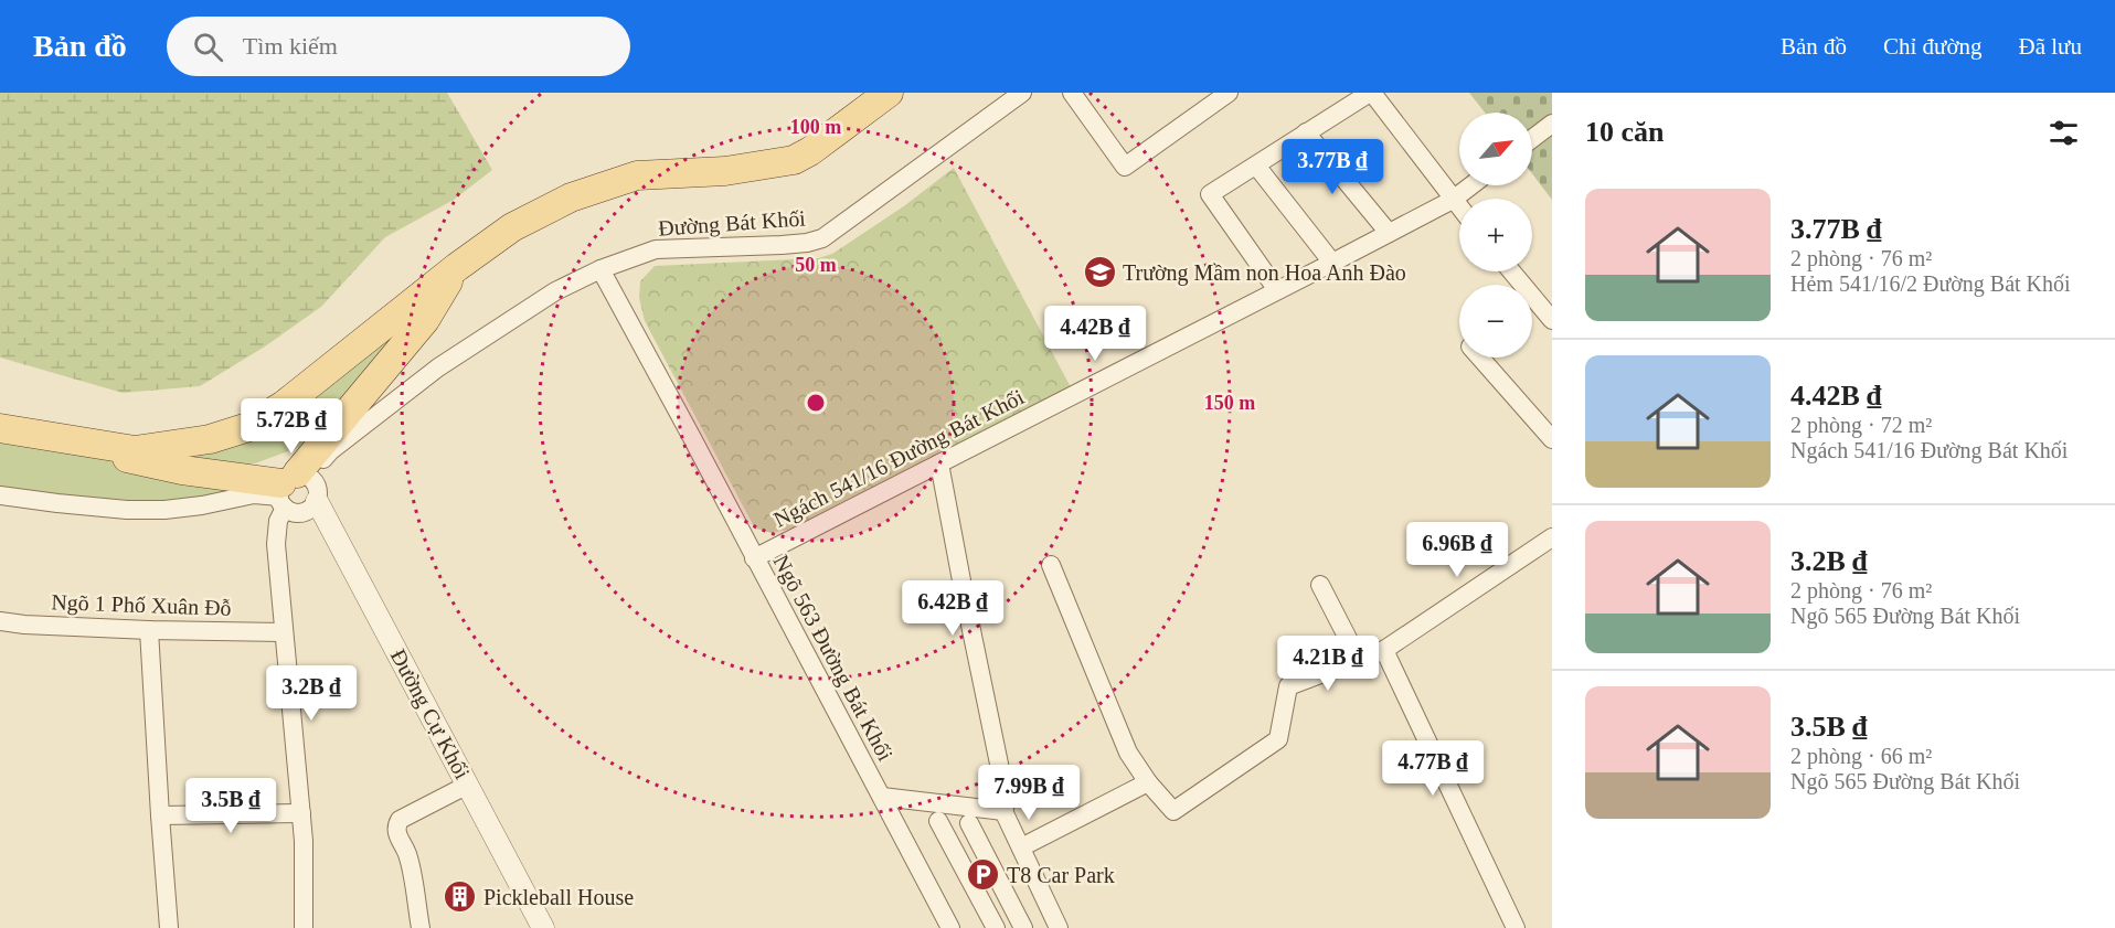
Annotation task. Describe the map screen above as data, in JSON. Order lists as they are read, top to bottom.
{
  "streets": {
    "street": [
      "Đường Bát Khối",
      "Ngách 541/16 Đường Bát Khối",
      "Ngõ 1 Phố Xuân Đỗ",
      "Ngõ 563 Đường Bát Khối",
      "Đường Cự Khối"
    ]
  },
  "crossings": [
    ["Đường Bát Khối", "Ngõ 563 Đường Bát Khối"],
    ["Ngách 541/16 Đường Bát Khối", "Ngõ 563 Đường Bát Khối"]
  ],
  "places": {
    "school or university": ["Trường Mầm non Hoa Anh Đào"],
    "parking": ["T8 Car Park"],
    "building": ["Pickleball House"]
  },
  "north": "top right",
  "page": {
    "header": "Bản đồ",
    "search": "Tìm kiếm",
    "nav": ["Bản đồ", "Chỉ đường", "Đã lưu"],
    "heading": "10 căn",
    "map_buttons": ["+", "−"],
    "price": [
      "3.77B ₫",
      "4.42B ₫",
      "5.72B ₫",
      "6.96B ₫",
      "6.42B ₫",
      "4.21B ₫",
      "3.2B ₫",
      "4.77B ₫",
      "7.99B ₫",
      "3.5B ₫"
    ],
    "list": [
      {
        "name": "3.77B ₫",
        "note": "2 phòng · 76 m² · Hẻm 541/16/2 Đường Bát Khối"
      },
      {
        "name": "4.42B ₫",
        "note": "2 phòng · 72 m² · Ngách 541/16 Đường Bát Khối"
      },
      {
        "name": "3.2B ₫",
        "note": "2 phòng · 76 m² · Ngõ 565 Đường Bát Khối"
      },
      {
        "name": "3.5B ₫",
        "note": "2 phòng · 66 m² · Ngõ 565 Đường Bát Khối"
      }
    ]
  },
  "rings": ["100 m", "50 m", "150 m"]
}
